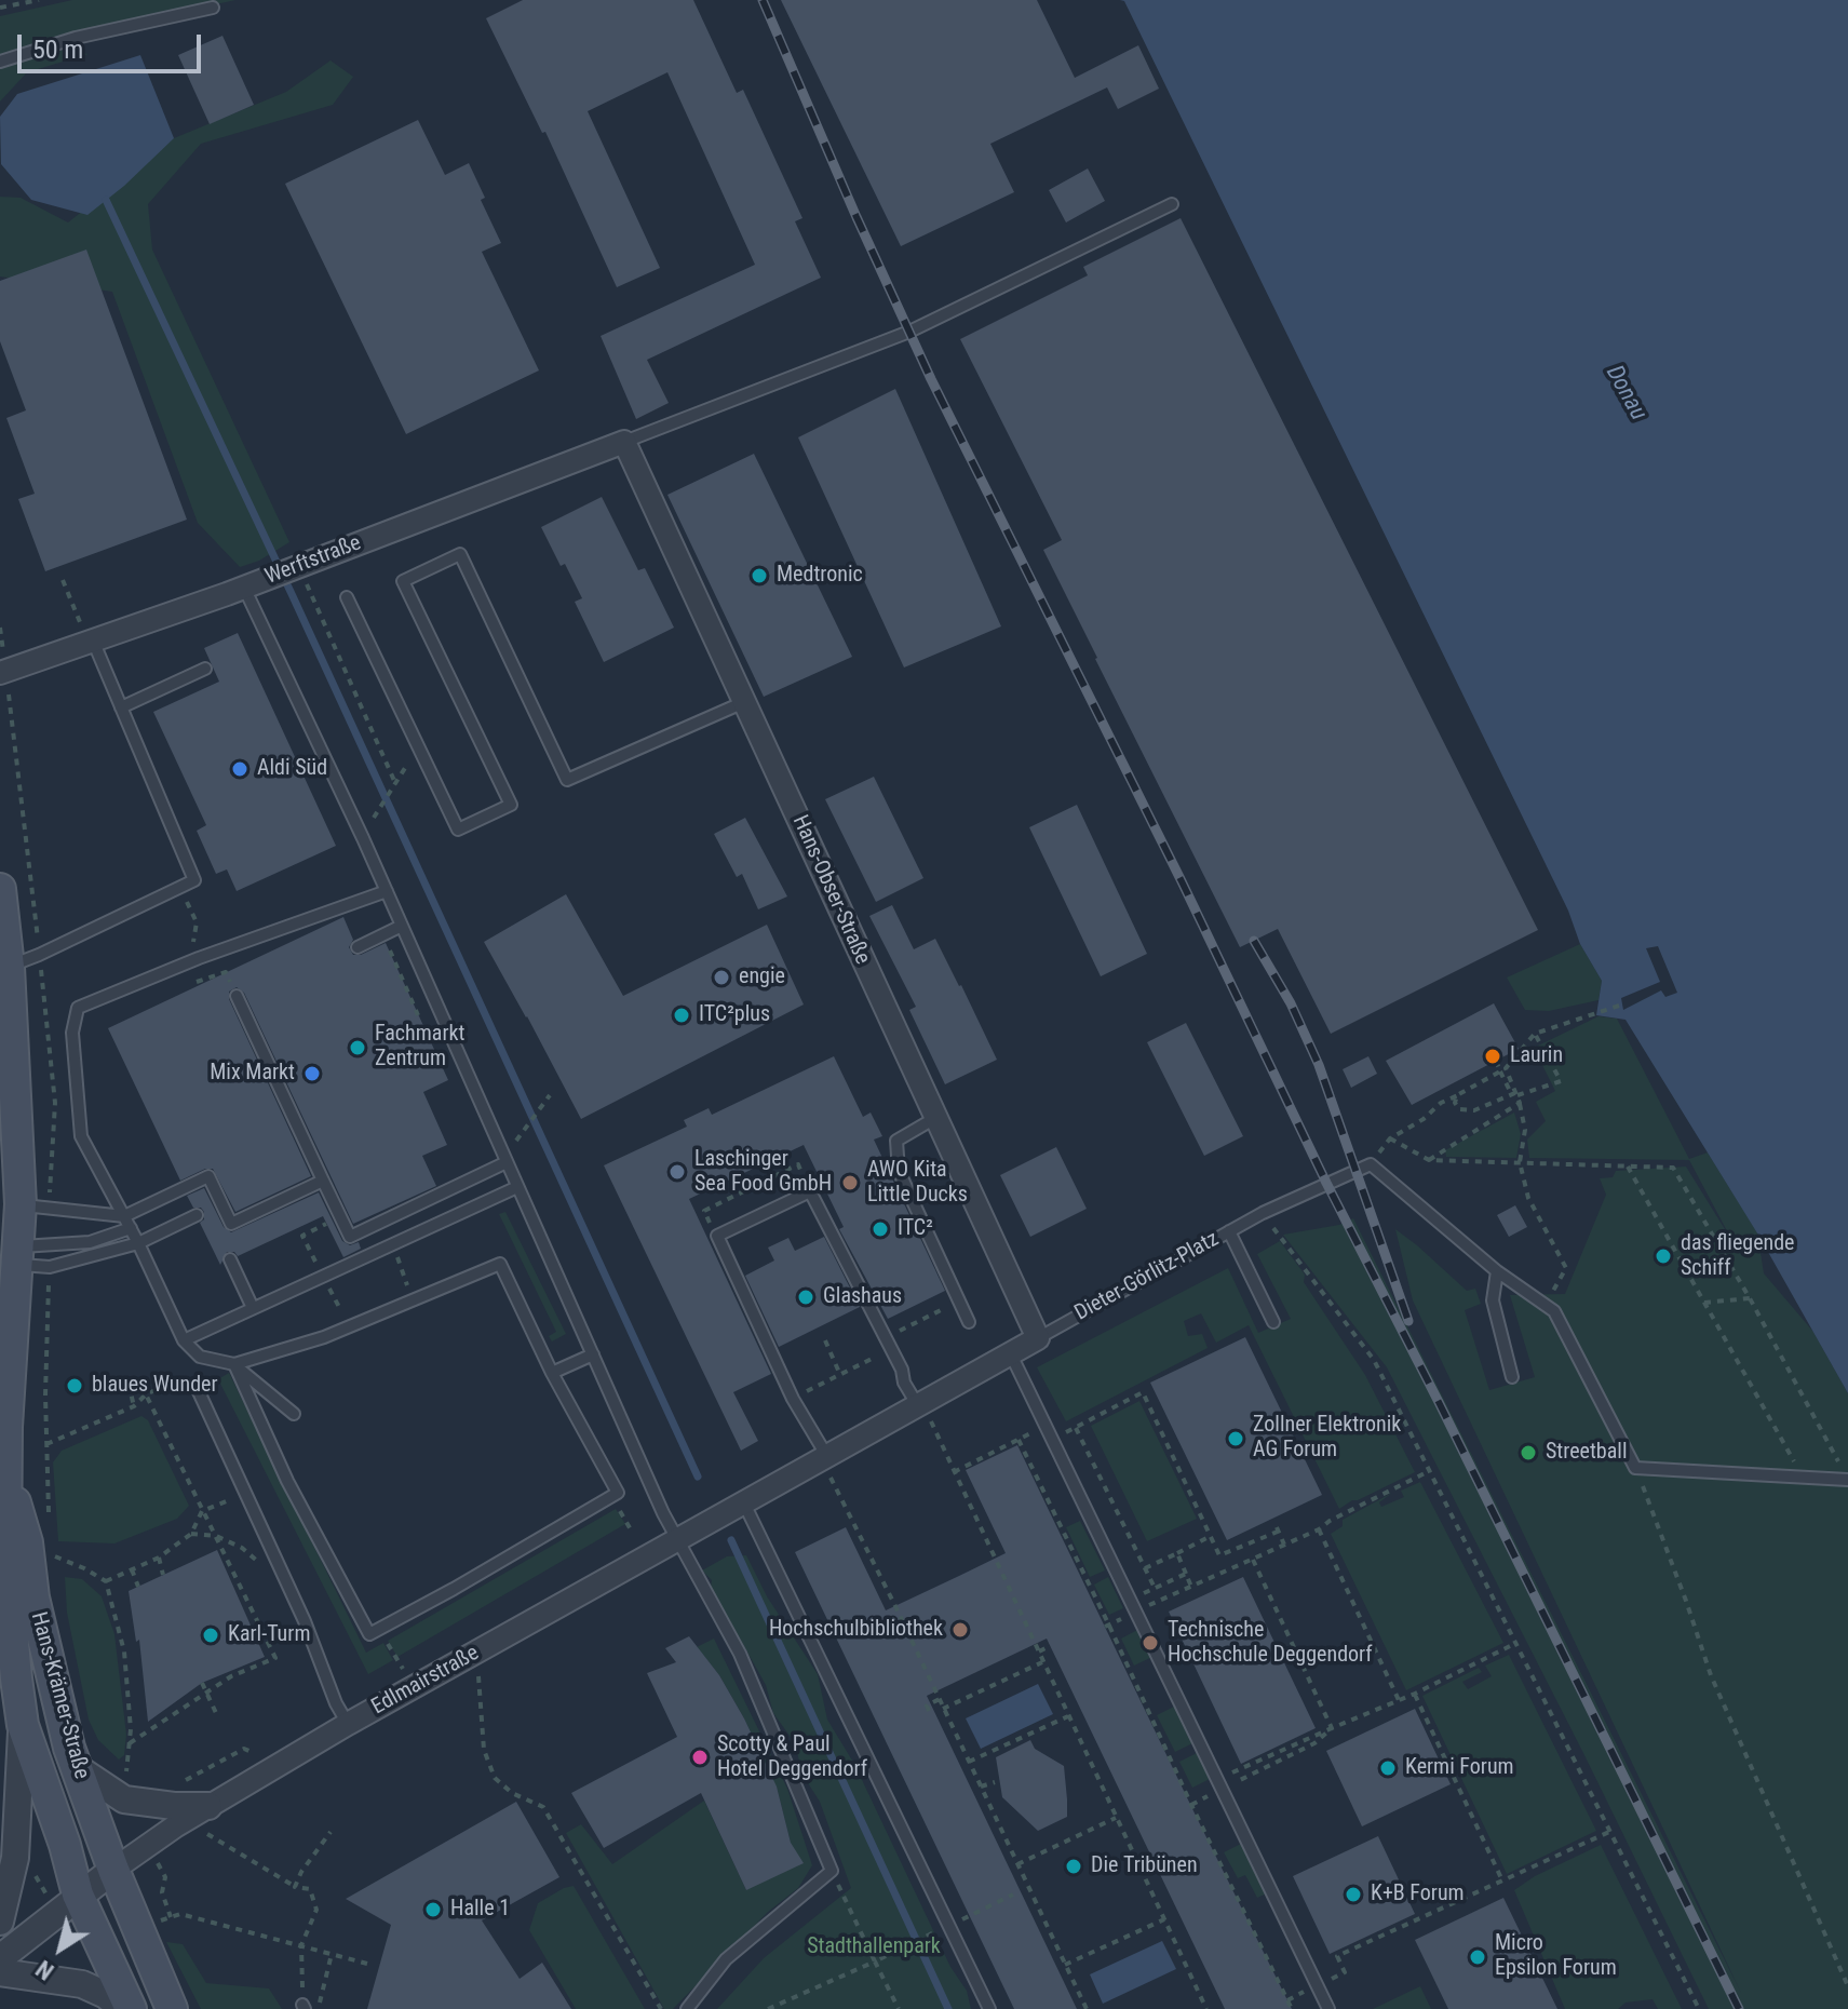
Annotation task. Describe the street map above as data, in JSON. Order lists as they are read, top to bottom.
{
  "streets": {
    "main road": ["Hans-Krämer-Straße"],
    "street": [
      "Werftstraße",
      "Hans-Obser-Straße",
      "Dieter-Görlitz-Platz",
      "Edlmairstraße"
    ]
  },
  "crossings": [
    ["Werftstraße", "Hans-Obser-Straße"],
    ["Hans-Obser-Straße", "Dieter-Görlitz-Platz"],
    ["Dieter-Görlitz-Platz", "Edlmairstraße"],
    ["Edlmairstraße", "Hans-Krämer-Straße"]
  ],
  "water": ["Donau"],
  "parks": ["Stadthallenpark"],
  "places": [
    "Medtronic",
    "Aldi Süd",
    "engie",
    "ITC²plus",
    "Fachmarkt Zentrum",
    "Laurin",
    "Mix Markt",
    "Laschinger Sea Food GmbH",
    "AWO Kita Little Ducks",
    "ITC²",
    "das fliegende Schiff",
    "Glashaus",
    "blaues Wunder",
    "Zollner Elektronik AG Forum",
    "Streetball",
    "Hochschulbibliothek",
    "Karl-Turm",
    "Technische Hochschule Deggendorf",
    "Scotty & Paul Hotel Deggendorf",
    "Kermi Forum",
    "Die Tribünen",
    "K+B Forum",
    "Halle 1",
    "Micro Epsilon Forum"
  ],
  "scale_bar": "50 m",
  "north": "bottom left"
}
